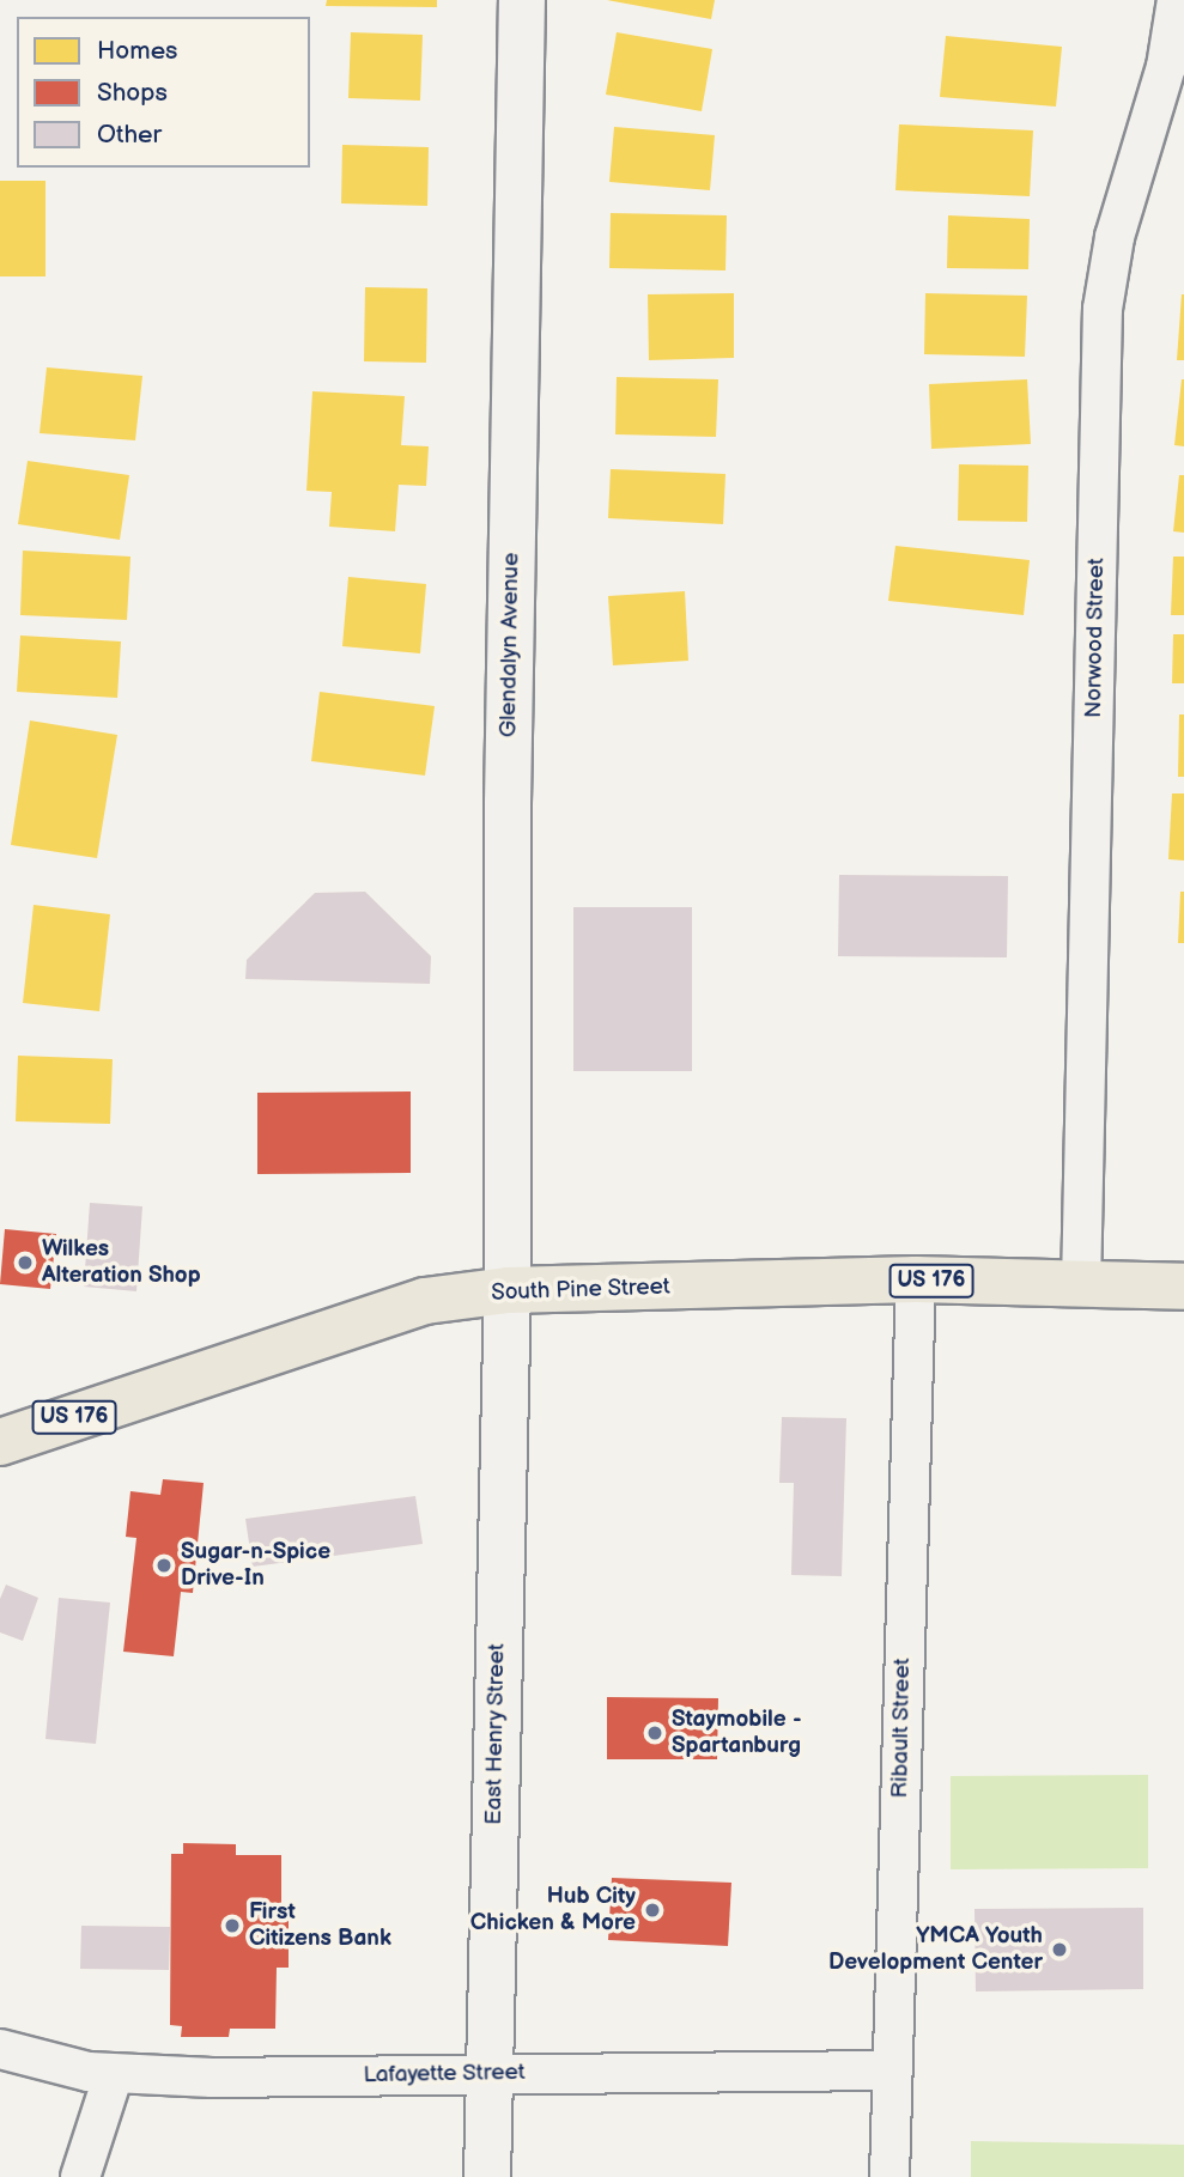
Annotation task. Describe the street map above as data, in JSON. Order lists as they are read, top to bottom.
{
  "streets": {
    "highway": ["US 176", "South Pine Street"],
    "street": [
      "Norwood Street",
      "Glendalyn Avenue",
      "Ribault Street",
      "East Henry Street",
      "Lafayette Street"
    ]
  },
  "crossings": [
    ["Norwood Street", "South Pine Street"],
    ["Glendalyn Avenue", "South Pine Street"],
    ["Glendalyn Avenue", "East Henry Street"],
    ["South Pine Street", "Ribault Street"],
    ["South Pine Street", "East Henry Street"],
    ["Ribault Street", "Lafayette Street"],
    ["East Henry Street", "Lafayette Street"]
  ],
  "places": [
    "Wilkes Alteration Shop",
    "Sugar-n-Spice Drive-In",
    "Staymobile - Spartanburg",
    "Hub City Chicken & More",
    "First Citizens Bank",
    "YMCA Youth Development Center"
  ],
  "legend": ["Homes", "Shops", "Other"]
}
